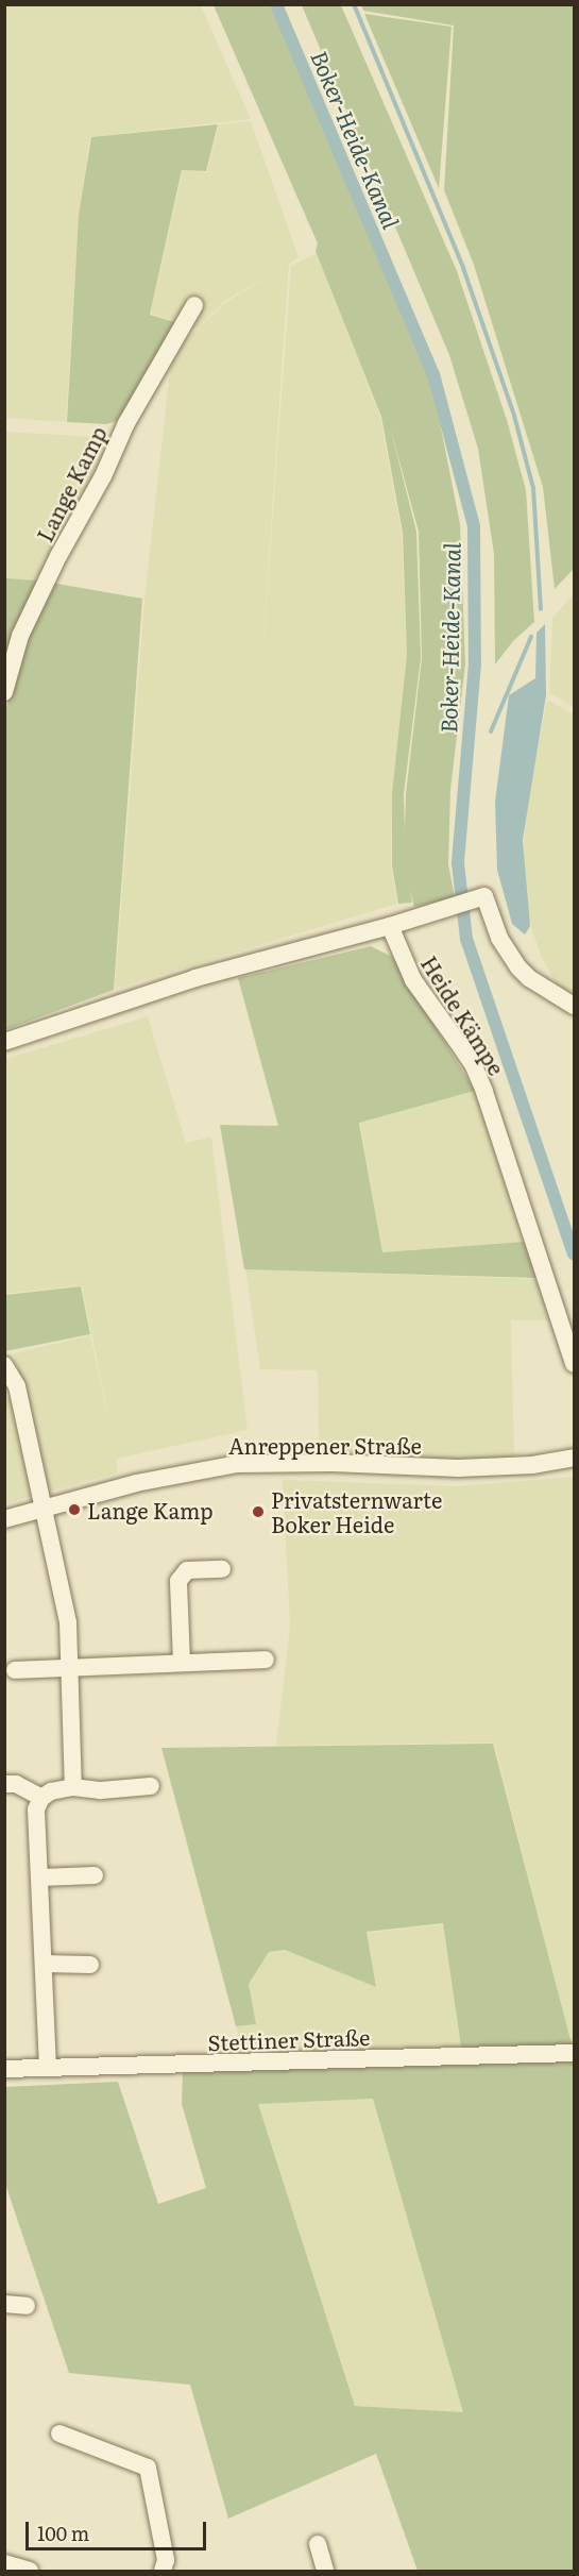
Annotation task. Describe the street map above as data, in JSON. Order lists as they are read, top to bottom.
{
  "streets": {
    "street": [
      "Lange Kamp",
      "Heide Kämpe",
      "Anreppener Straße",
      "Stettiner Straße"
    ]
  },
  "water": ["Boker-Heide-Kanal"],
  "places": ["Lange Kamp", "Privatsternwarte Boker Heide"],
  "scale_bar": "100 m"
}
